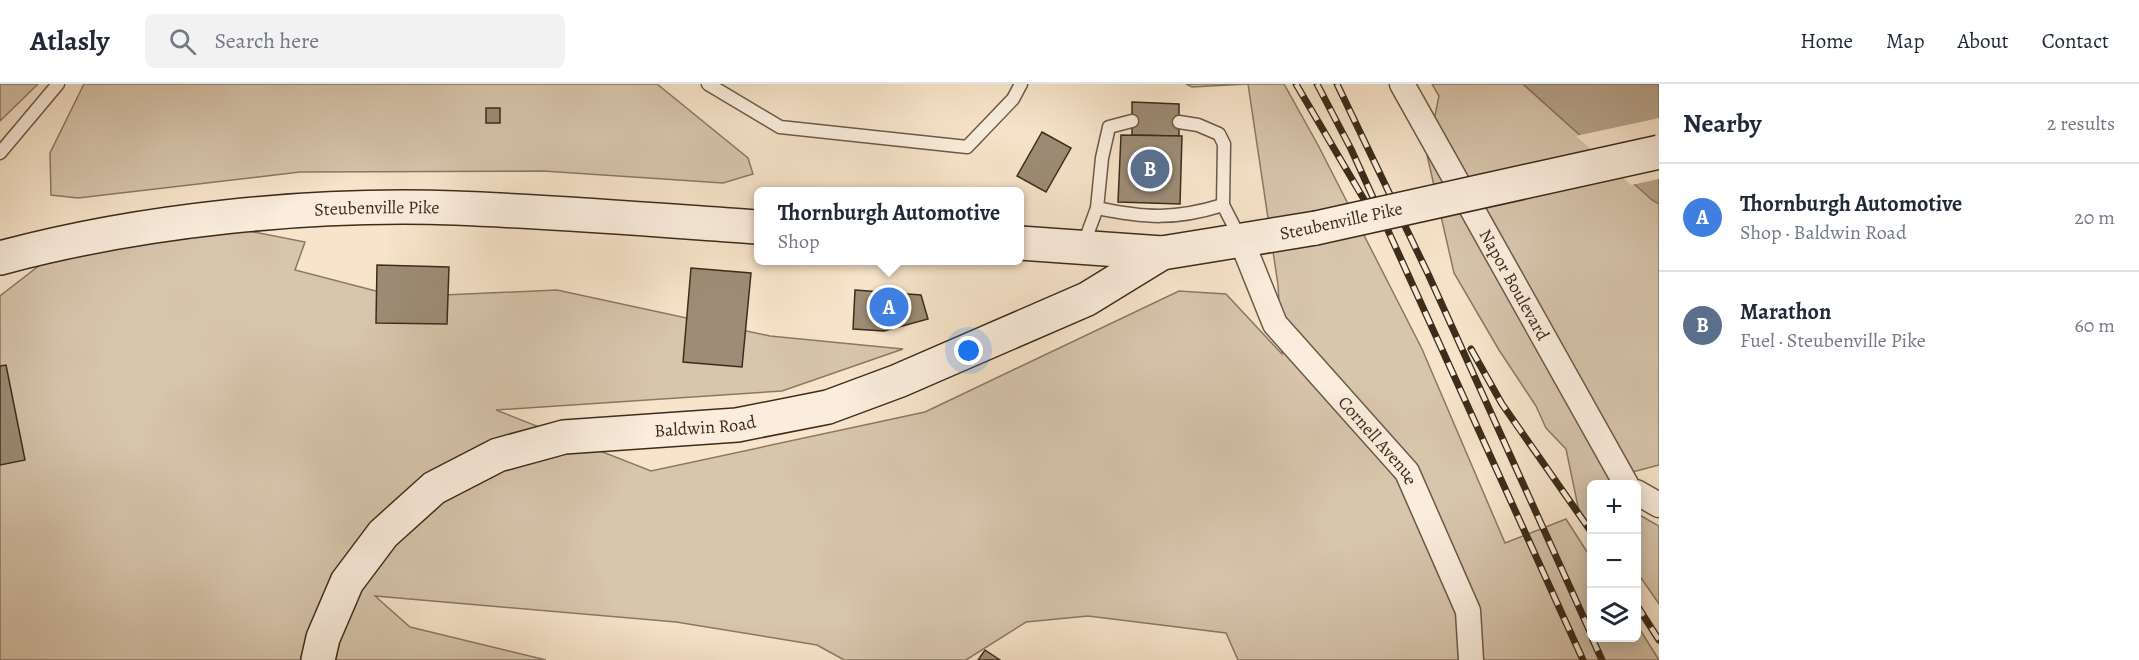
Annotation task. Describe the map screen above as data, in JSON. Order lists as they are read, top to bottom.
{
  "streets": {
    "main road": ["Steubenville Pike", "Baldwin Road"],
    "street": ["Napor Boulevard", "Cornell Avenue"]
  },
  "crossings": [
    ["Steubenville Pike", "Baldwin Road"],
    ["Steubenville Pike", "Cornell Avenue"]
  ],
  "page": {
    "header": "Atlasly",
    "search": "Search here",
    "nav": [
      "Home",
      "Map",
      "About",
      "Contact"
    ],
    "heading": ["Nearby", "2 results"],
    "pins": ["B", "A"],
    "list": [
      {
        "mark": "A",
        "name": "Thornburgh Automotive",
        "note": "Shop · Baldwin Road",
        "value": "20 m"
      },
      {
        "mark": "B",
        "name": "Marathon",
        "note": "Fuel · Steubenville Pike",
        "value": "60 m"
      }
    ],
    "popup": ["Thornburgh Automotive", "Shop"],
    "map_buttons": ["+", "−"]
  }
}
